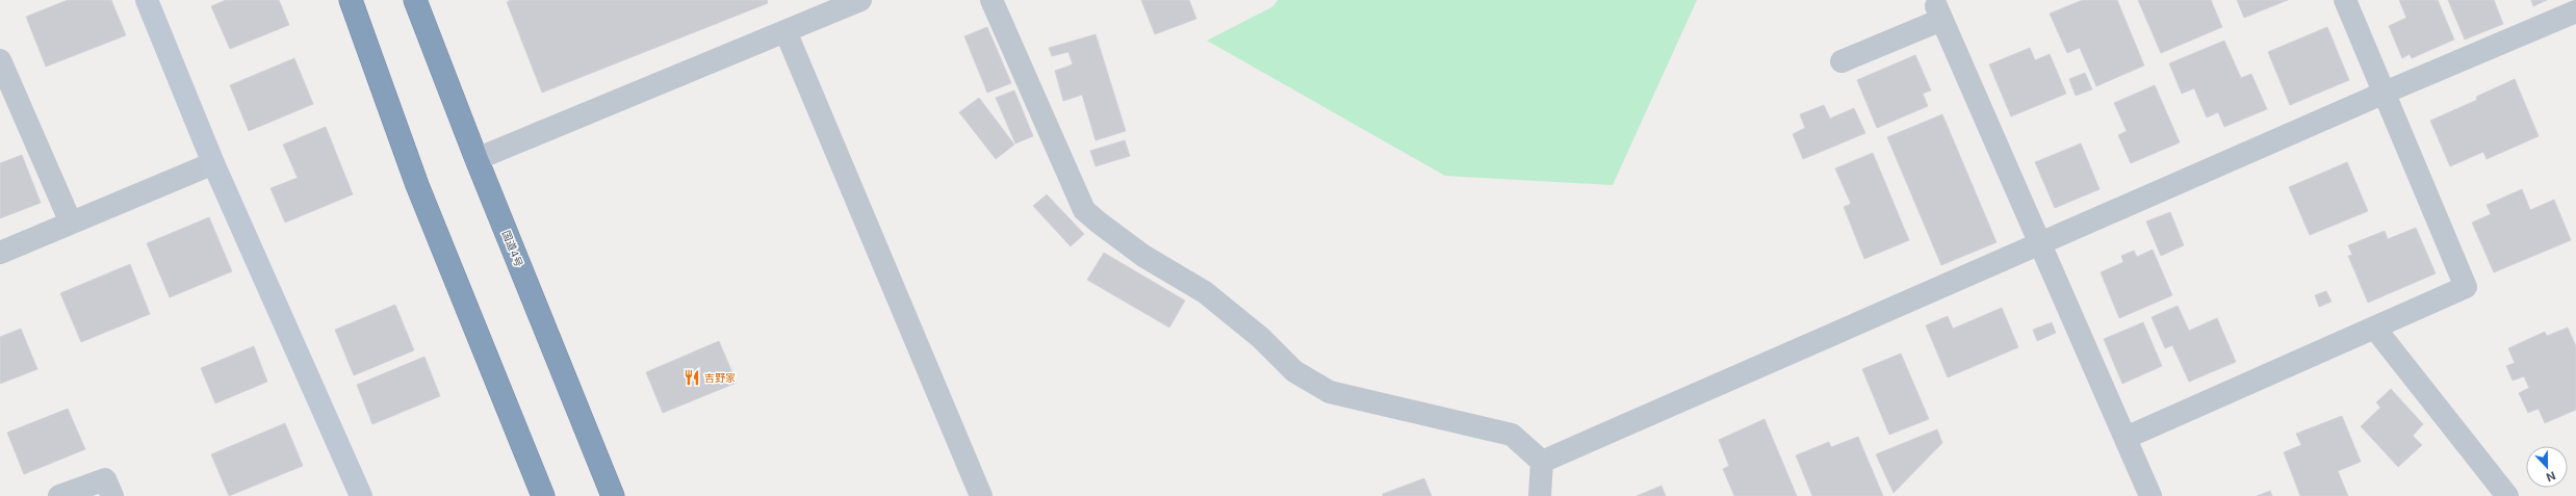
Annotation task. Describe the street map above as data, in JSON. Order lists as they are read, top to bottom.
{
  "streets": {
    "highway": ["国道4号"]
  },
  "places": {
    "restaurant": ["吉野家"]
  },
  "north": "bottom"
}
